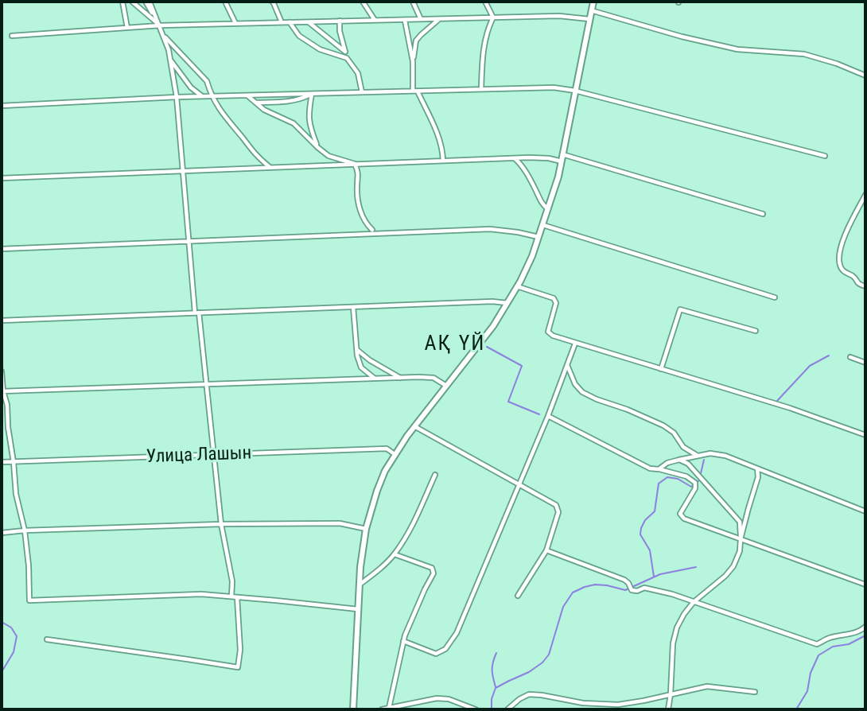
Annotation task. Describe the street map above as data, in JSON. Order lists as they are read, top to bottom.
{
  "streets": {
    "street": ["Улица Лашын"]
  },
  "districts": ["АҚ ҮЙ"]
}
